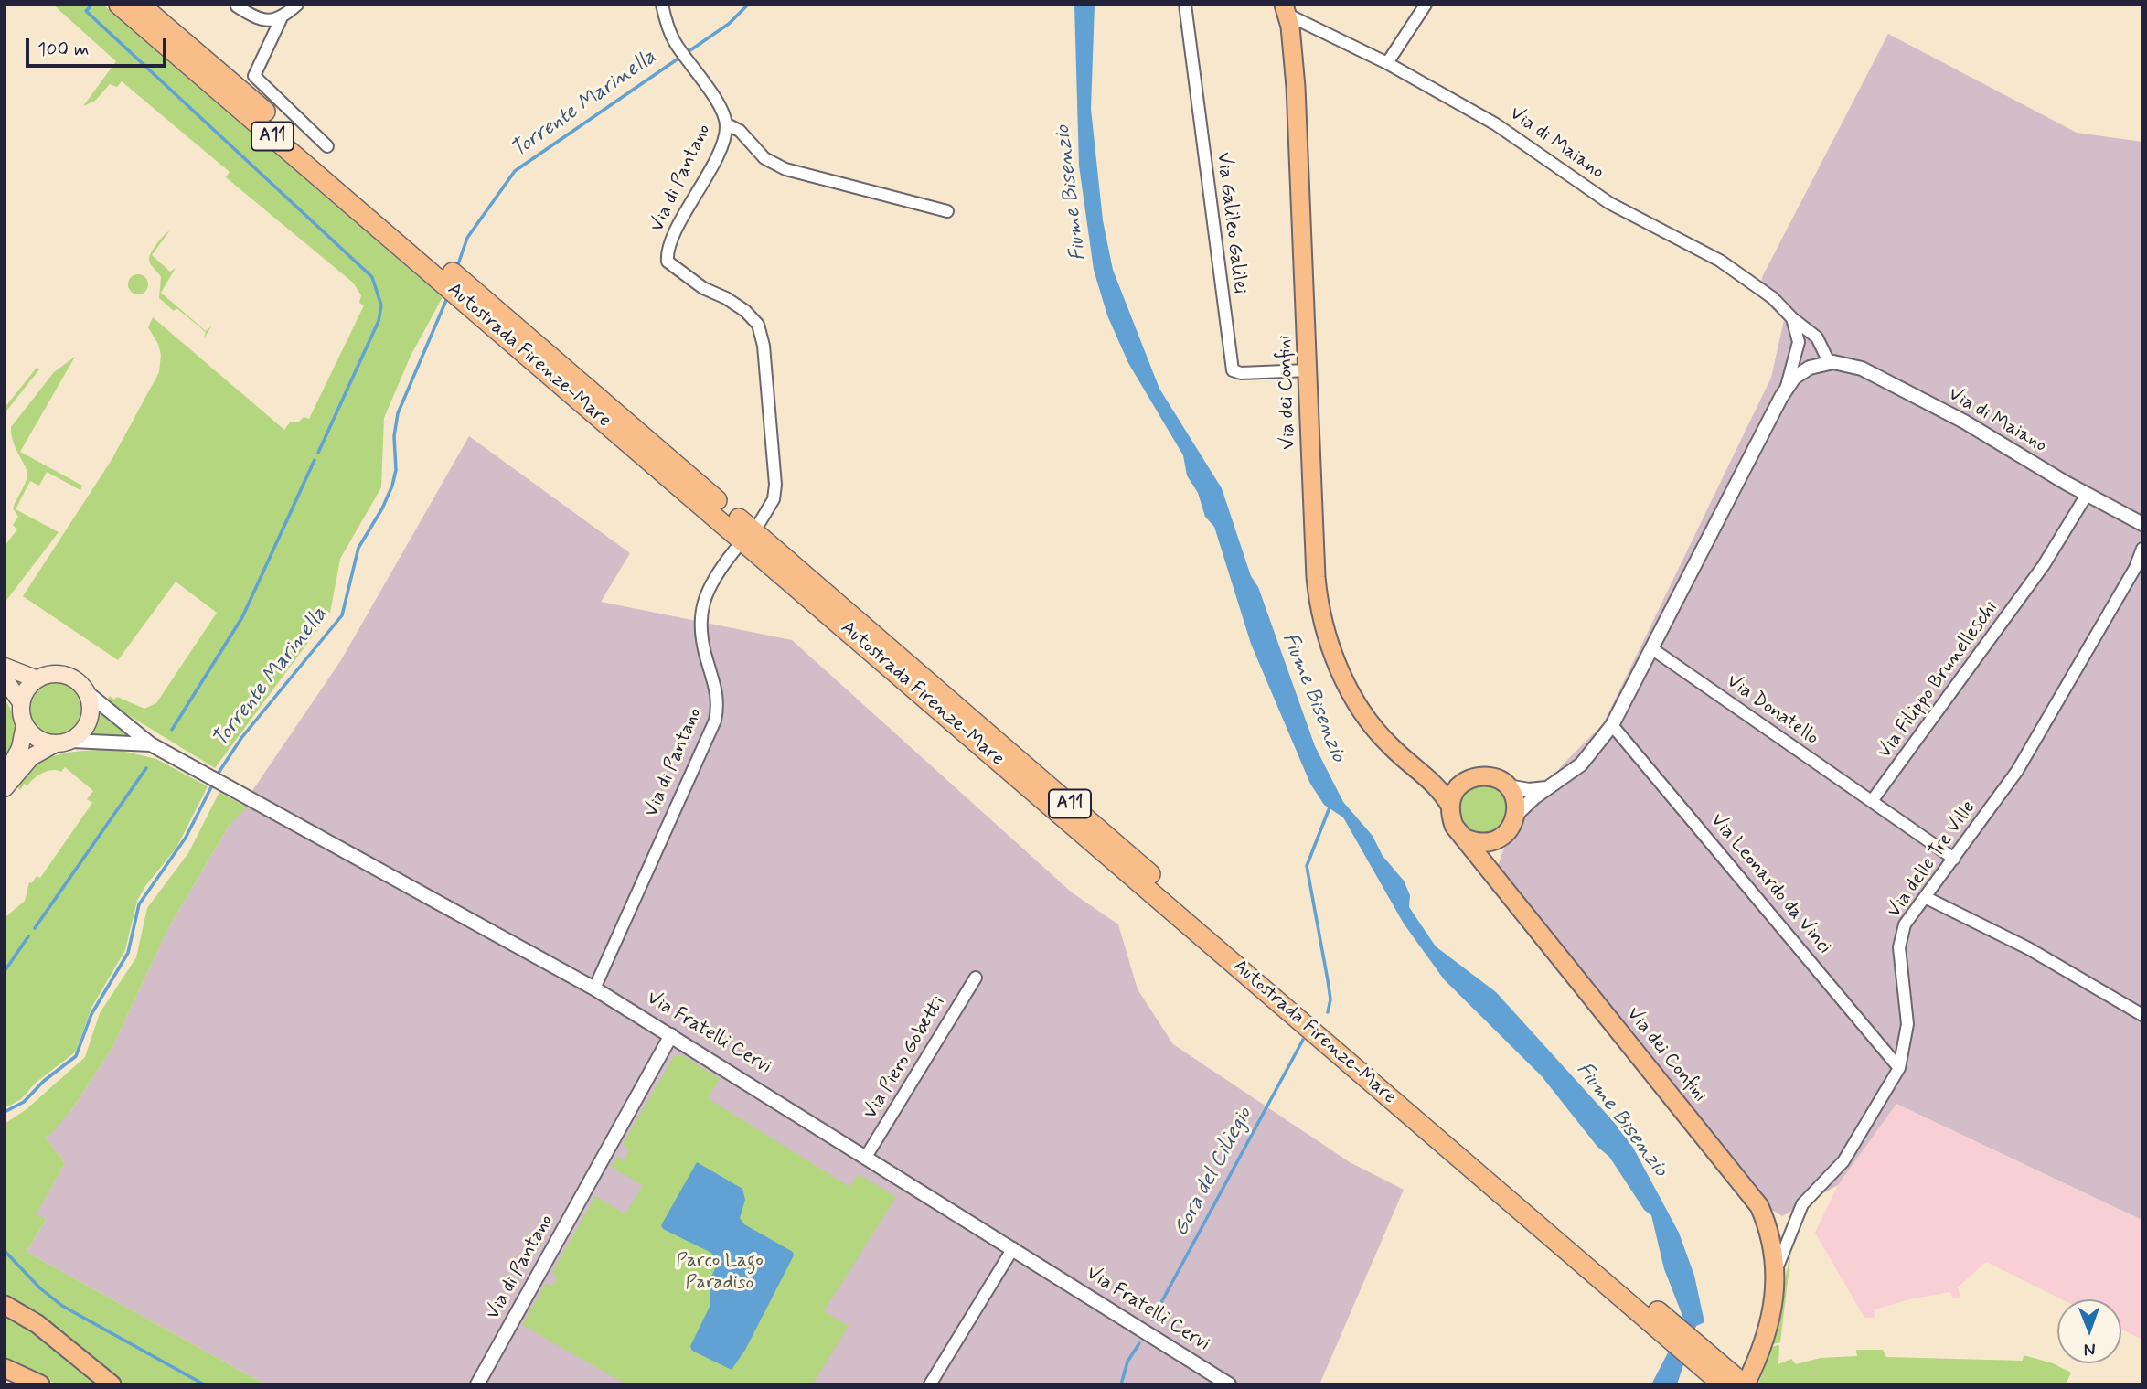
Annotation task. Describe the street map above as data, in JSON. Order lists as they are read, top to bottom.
{
  "streets": {
    "highway": ["A11", "Autostrada Firenze-Mare"],
    "main road": ["Via dei Confini", "Via Fratelli Cervi"],
    "street": [
      "Via di Maiano",
      "Via di Pantano",
      "Via Galileo Galilei",
      "Via Filippo Brunelleschi",
      "Via Donatello",
      "Via delle Tre Ville",
      "Via Leonardo da Vinci",
      "Via Piero Gobetti"
    ]
  },
  "crossings": [
    ["Via di Maiano", "Via dei Confini"],
    ["Via di Maiano", "Via Filippo Brunelleschi"],
    ["Via di Pantano", "Via Fratelli Cervi"],
    ["Via Galileo Galilei", "Via dei Confini"],
    ["Autostrada Firenze-Mare", "Via dei Confini"],
    ["Via dei Confini", "Via delle Tre Ville"],
    ["Via Filippo Brunelleschi", "Via Donatello"],
    ["Via delle Tre Ville", "Via Leonardo da Vinci"],
    ["Via Fratelli Cervi", "Via Piero Gobetti"]
  ],
  "water": ["Torrente Marinella", "Fiume Bisenzio", "Gora del Ciliegio"],
  "parks": ["Parco Lago Paradiso"],
  "scale_bar": "100 m",
  "north": "bottom"
}
